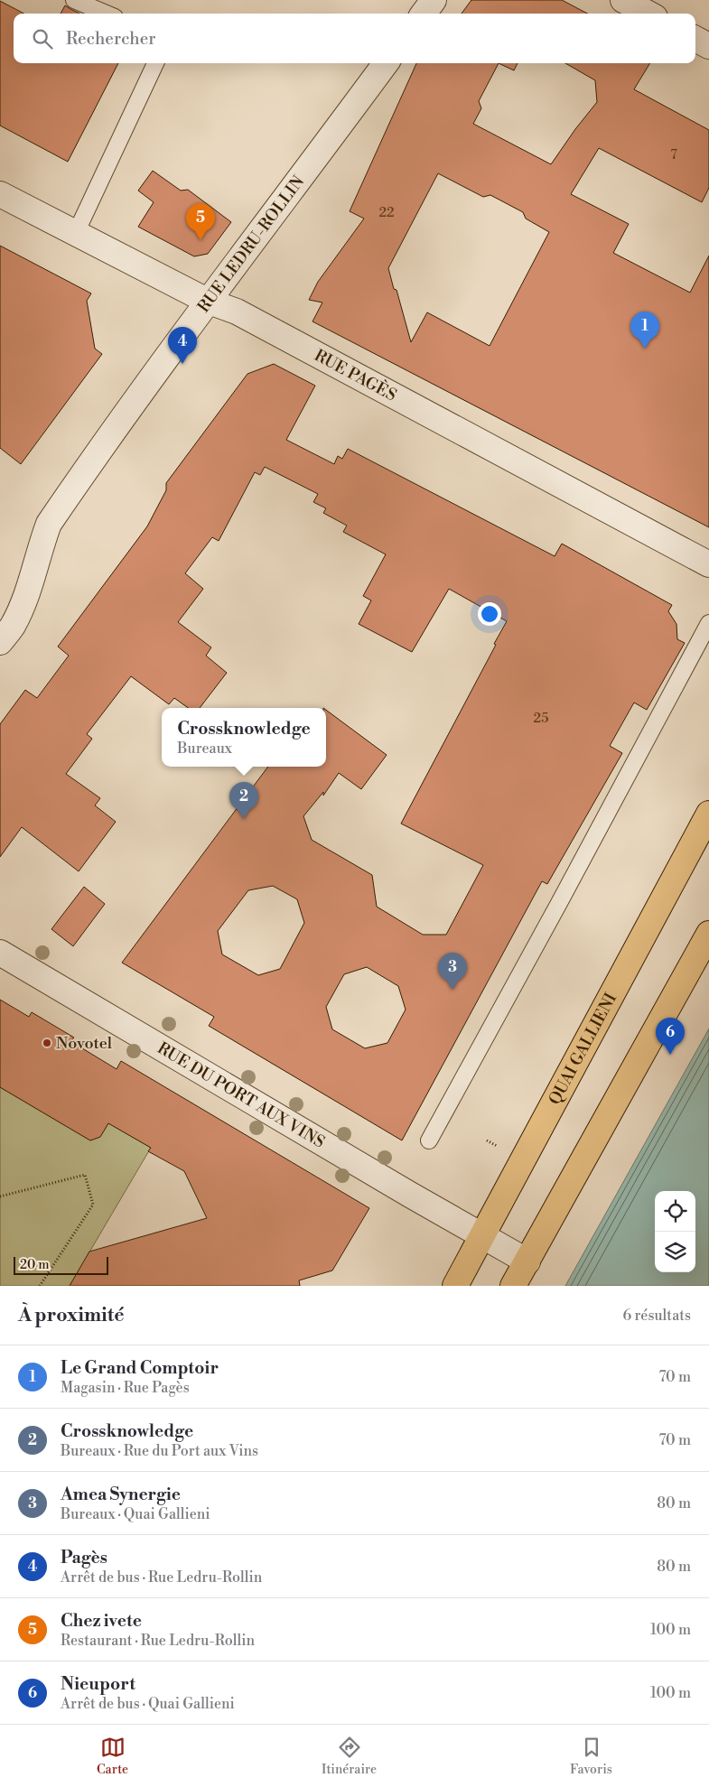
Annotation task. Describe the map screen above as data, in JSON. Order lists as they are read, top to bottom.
{
  "streets": {
    "main road": ["QUAI GALLIENI"],
    "street": ["RUE LEDRU-ROLLIN", "RUE PAGÈS", "RUE DU PORT AUX VINS"]
  },
  "crossings": [
    ["RUE LEDRU-ROLLIN", "RUE PAGÈS"],
    ["QUAI GALLIENI", "RUE DU PORT AUX VINS"]
  ],
  "places": ["Novotel"],
  "house_numbers": ["7", "22", "25"],
  "scale_bar": "20 m",
  "page": {
    "search": "Rechercher",
    "pins": [
      "5",
      "1",
      "4",
      "2",
      "3",
      "6"
    ],
    "popup": ["Crossknowledge", "Bureaux"],
    "scale": "20 m",
    "heading": ["À proximité", "6 résultats"],
    "list": [
      {
        "mark": "1",
        "name": "Le Grand Comptoir",
        "note": "Magasin · Rue Pagès",
        "value": "70 m"
      },
      {
        "mark": "2",
        "name": "Crossknowledge",
        "note": "Bureaux · Rue du Port aux Vins",
        "value": "70 m"
      },
      {
        "mark": "3",
        "name": "Amea Synergie",
        "note": "Bureaux · Quai Gallieni",
        "value": "80 m"
      },
      {
        "mark": "4",
        "name": "Pagès",
        "note": "Arrêt de bus · Rue Ledru-Rollin",
        "value": "80 m"
      },
      {
        "mark": "5",
        "name": "Chez ivete",
        "note": "Restaurant · Rue Ledru-Rollin",
        "value": "100 m"
      },
      {
        "mark": "6",
        "name": "Nieuport",
        "note": "Arrêt de bus · Quai Gallieni",
        "value": "100 m"
      }
    ],
    "nav": ["Carte", "Itinéraire", "Favoris"]
  }
}
